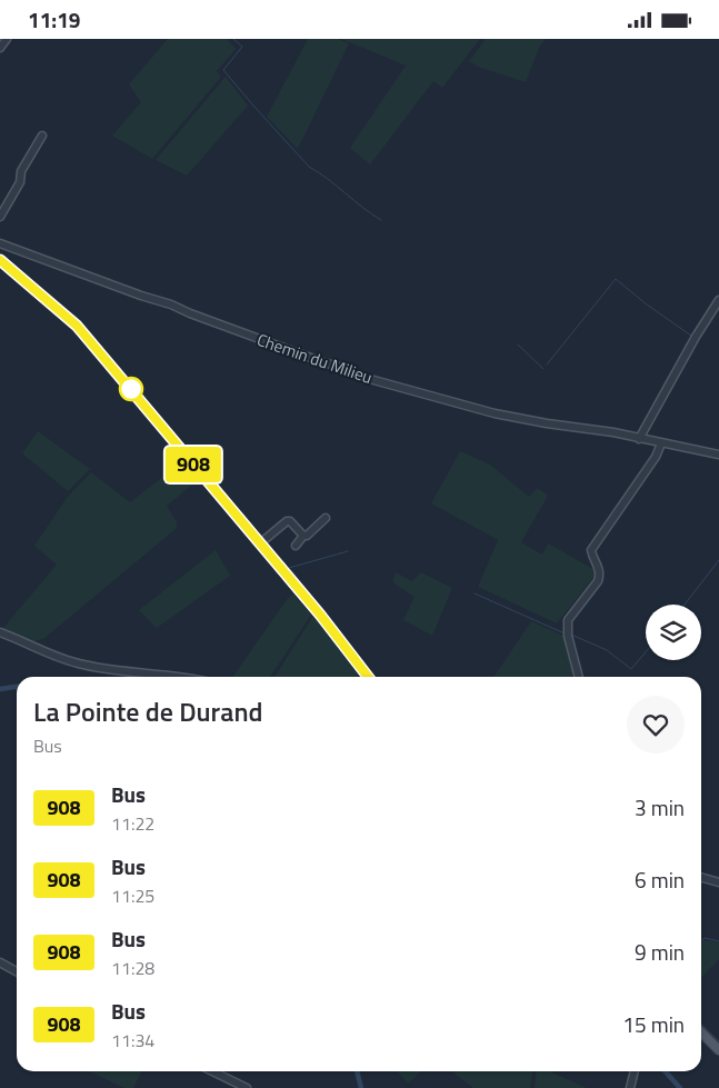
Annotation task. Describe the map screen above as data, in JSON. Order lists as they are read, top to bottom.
{
  "streets": {
    "street": ["Chemin du Milieu"]
  },
  "lines": ["bus line 908"],
  "page": {
    "status": "11:19",
    "on_map": "908",
    "heading": ["La Pointe de Durand", "Bus"],
    "list": [
      {
        "mark": "908",
        "name": "Bus",
        "note": "11:22",
        "value": "3 min"
      },
      {
        "mark": "908",
        "name": "Bus",
        "note": "11:25",
        "value": "6 min"
      },
      {
        "mark": "908",
        "name": "Bus",
        "note": "11:28",
        "value": "9 min"
      },
      {
        "mark": "908",
        "name": "Bus",
        "note": "11:34",
        "value": "15 min"
      }
    ]
  }
}
